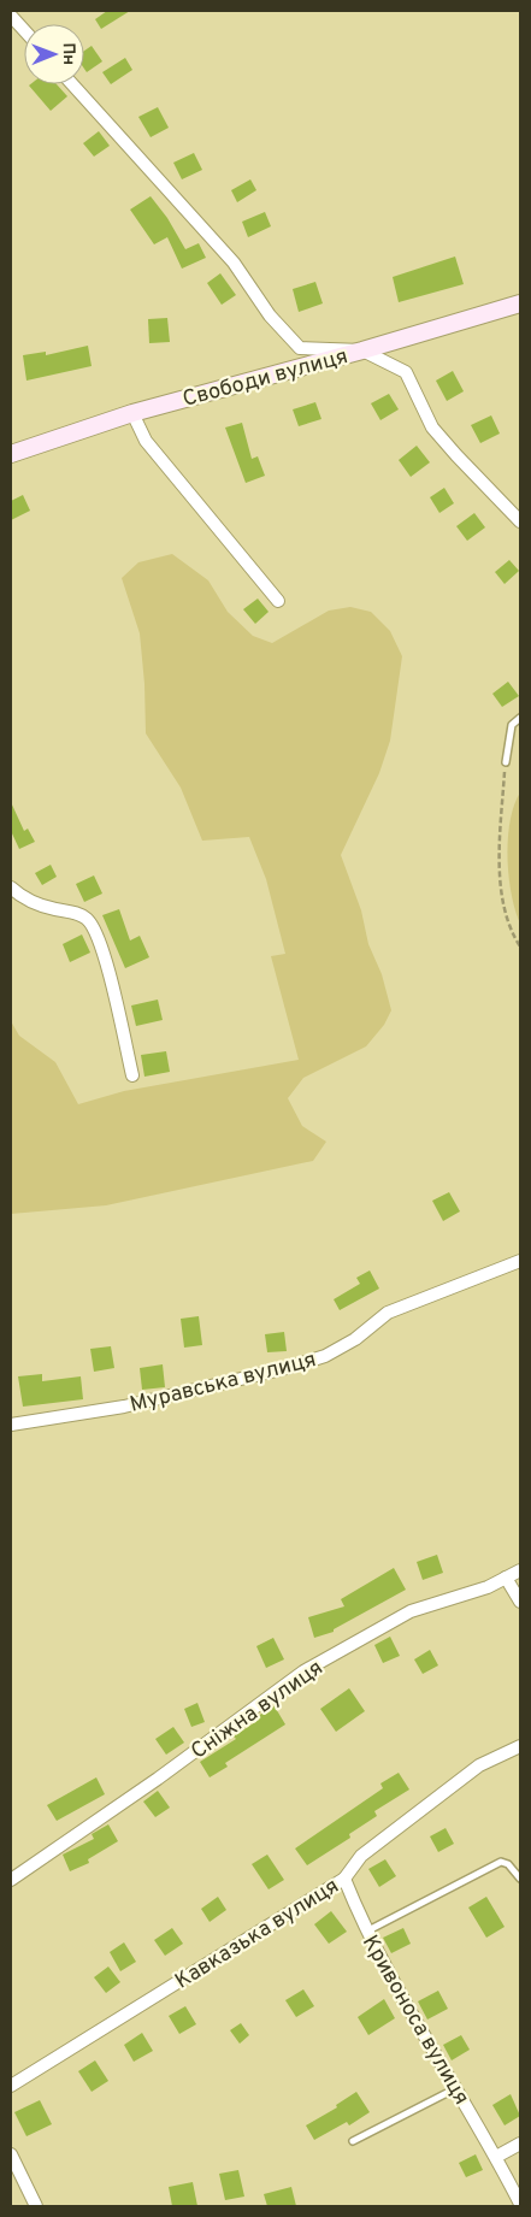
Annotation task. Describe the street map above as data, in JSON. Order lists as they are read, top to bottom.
{
  "streets": {
    "street": [
      "Свободи вулиця",
      "Муравська вулиця",
      "Сніжна вулиця",
      "Кавказька вулиця",
      "Кривоноса вулиця"
    ]
  },
  "crossings": [
    ["Кавказька вулиця", "Кривоноса вулиця"]
  ],
  "north": "right"
}
